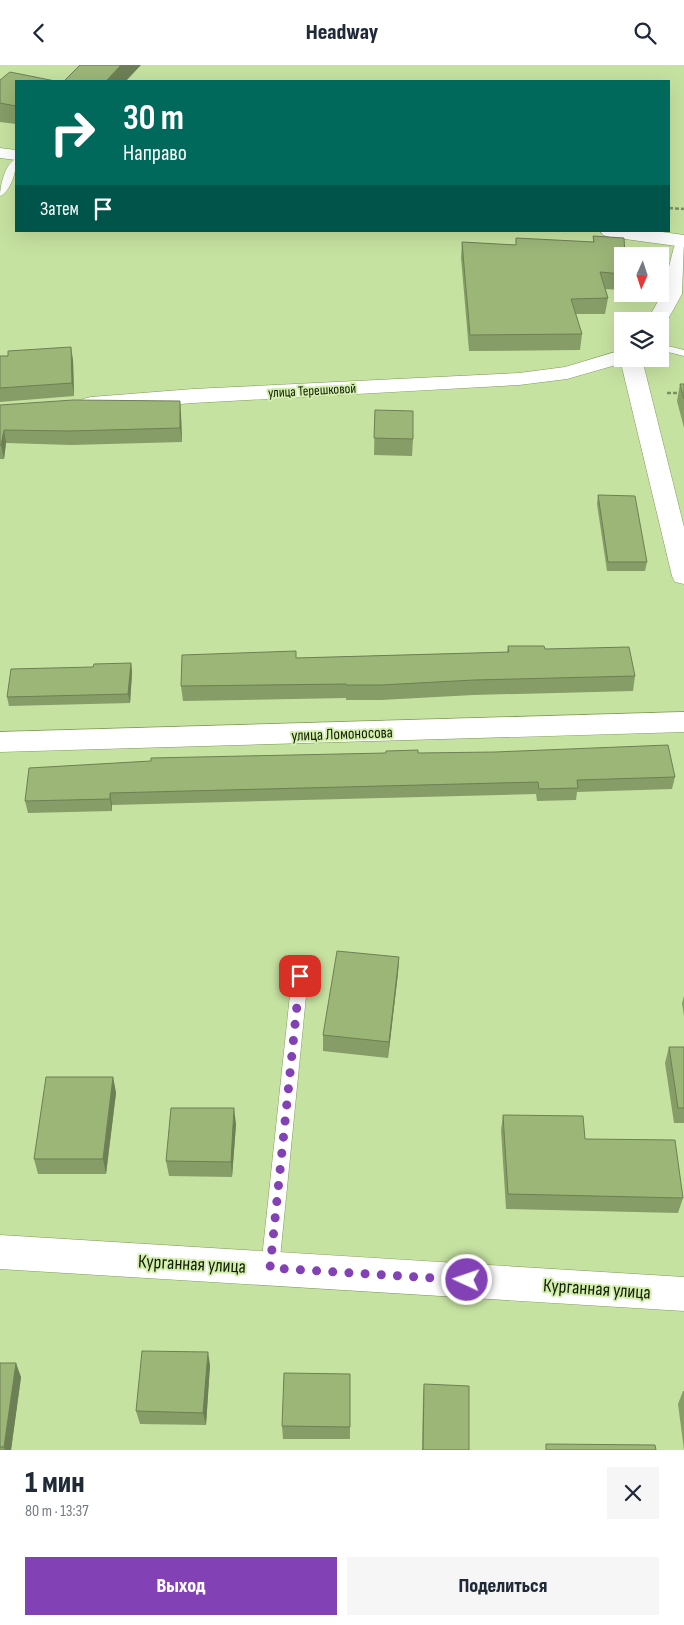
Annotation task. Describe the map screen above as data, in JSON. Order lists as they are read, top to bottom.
{
  "streets": {
    "street": ["улица Терешковой", "улица Ломоносова", "Курганная улица"]
  },
  "north": "bottom",
  "page": {
    "header": "Headway",
    "turn": ["30 m", "Направо"],
    "then": "Затем",
    "heading": ["1 мин", "80 m · 13:37"],
    "buttons": ["Выход", "Поделиться"]
  }
}
